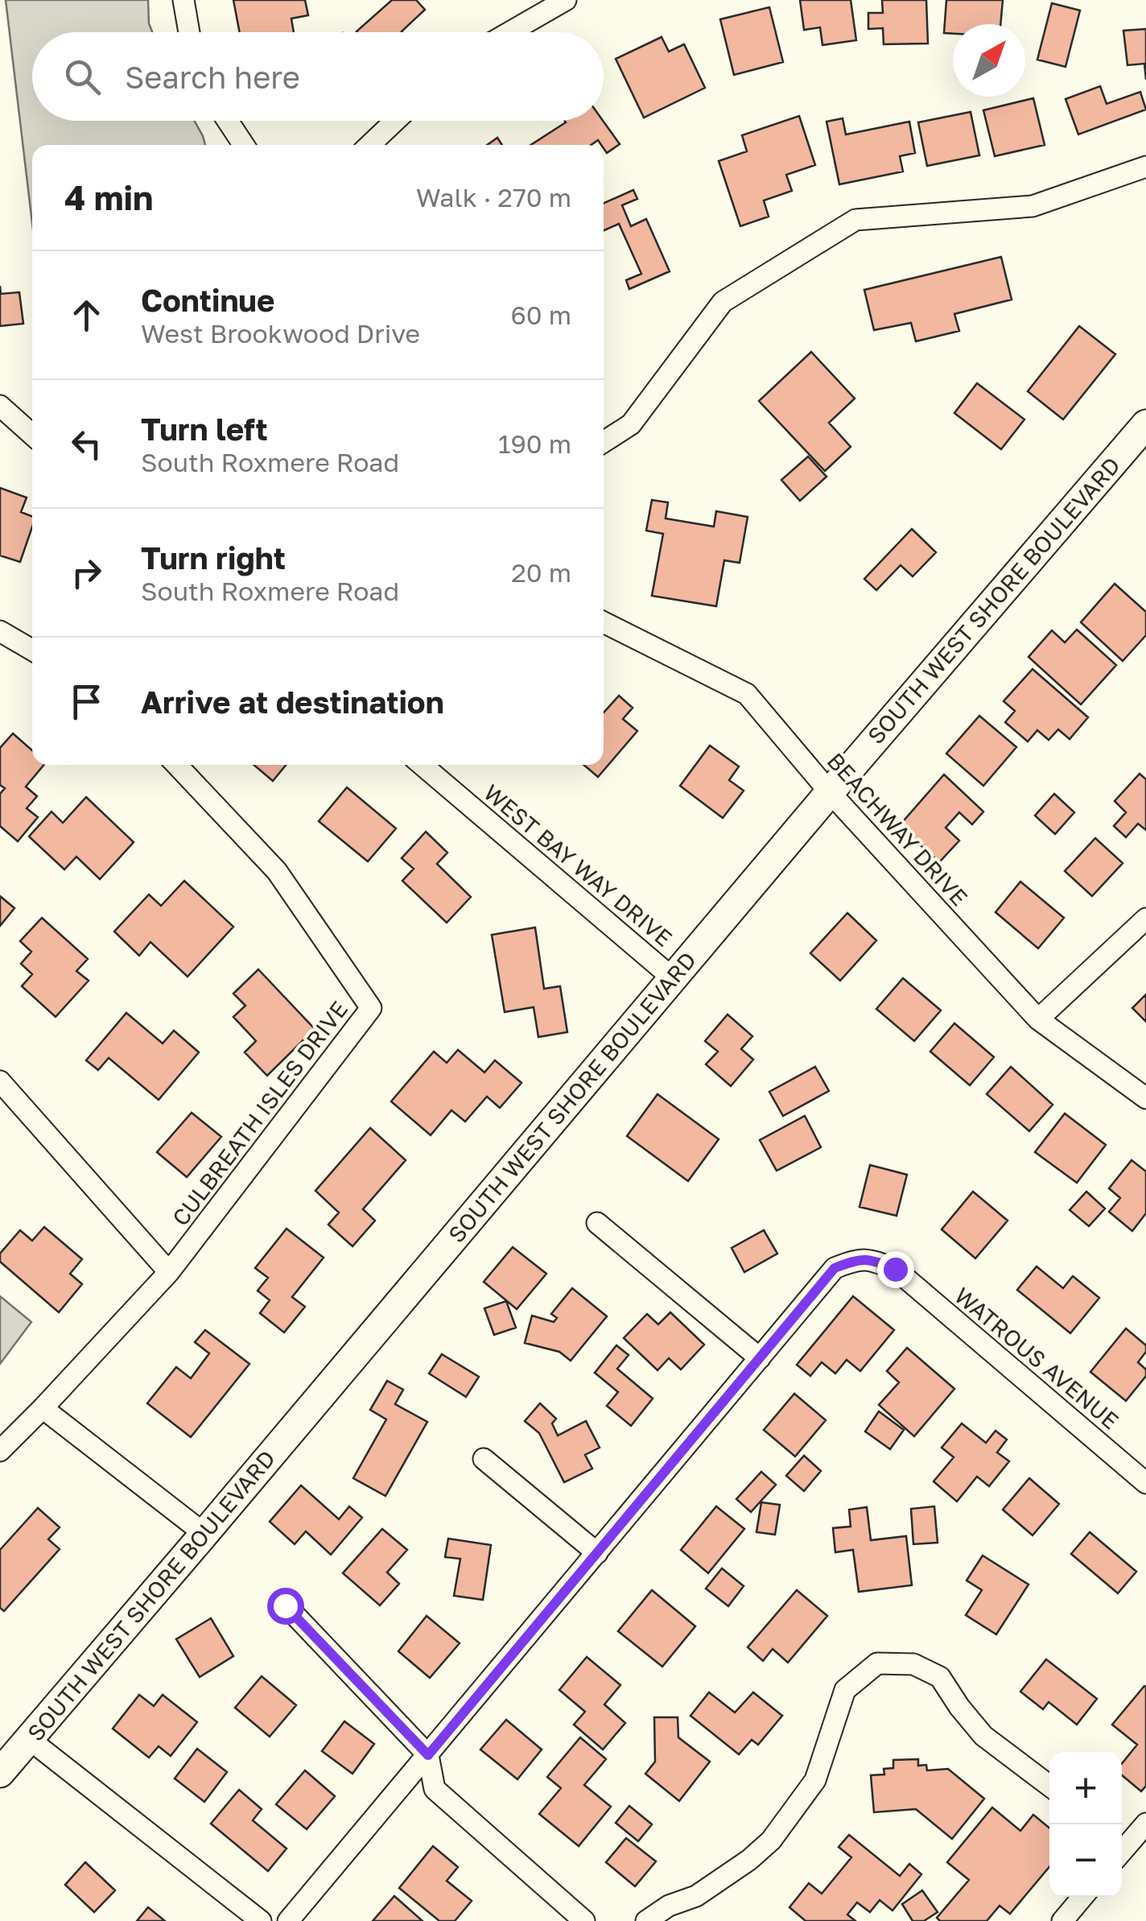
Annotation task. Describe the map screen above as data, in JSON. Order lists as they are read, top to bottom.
{
  "streets": {
    "street": [
      "SOUTH WEST SHORE BOULEVARD",
      "BEACHWAY DRIVE",
      "WEST BAY WAY DRIVE",
      "CULBREATH ISLES DRIVE",
      "WATROUS AVENUE"
    ]
  },
  "crossings": [
    ["SOUTH WEST SHORE BOULEVARD", "BEACHWAY DRIVE"],
    ["SOUTH WEST SHORE BOULEVARD", "WEST BAY WAY DRIVE"]
  ],
  "north": "top right",
  "page": {
    "search": "Search here",
    "heading": ["4 min", "Walk · 270 m"],
    "list": [
      ["Continue", "West Brookwood Drive", "60 m"],
      ["Turn left", "South Roxmere Road", "190 m"],
      ["Turn right", "South Roxmere Road", "20 m"],
      "Arrive at destination"
    ],
    "map_buttons": ["+", "−"]
  }
}
